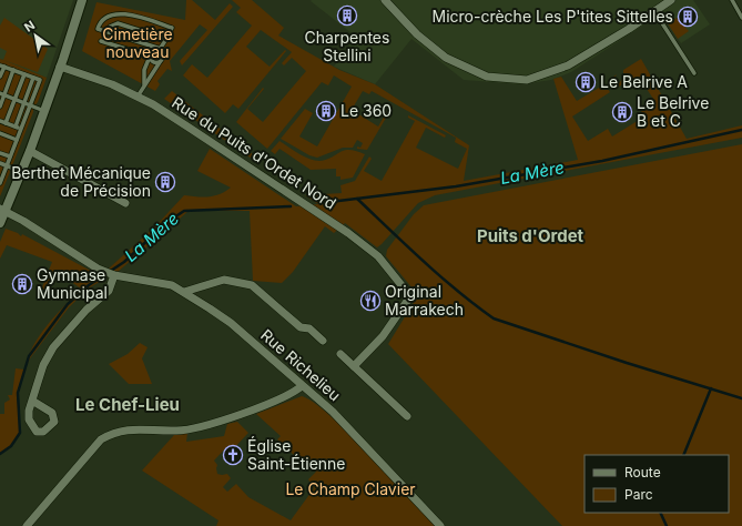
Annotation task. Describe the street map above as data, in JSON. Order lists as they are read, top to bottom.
{
  "streets": {
    "street": ["Rue du Puits d'Ordet Nord", "Rue Richelieu"]
  },
  "districts": ["Puits d'Ordet", "Le Chef-Lieu"],
  "water": ["La Mère"],
  "parks": ["Cimetière nouveau", "Le Champ Clavier"],
  "places": {
    "building": [
      "Charpentes Stellini",
      "Micro-crèche Les P'tites Sittelles",
      "Le Belrive A",
      "Le 360",
      "Le Belrive B et C",
      "Berthet Mécanique de Précision",
      "Gymnase Municipal"
    ],
    "restaurant": ["Original Marrakech"],
    "church": ["Église Saint-Étienne"]
  },
  "legend": ["Route", "Parc"],
  "north": "top left"
}
